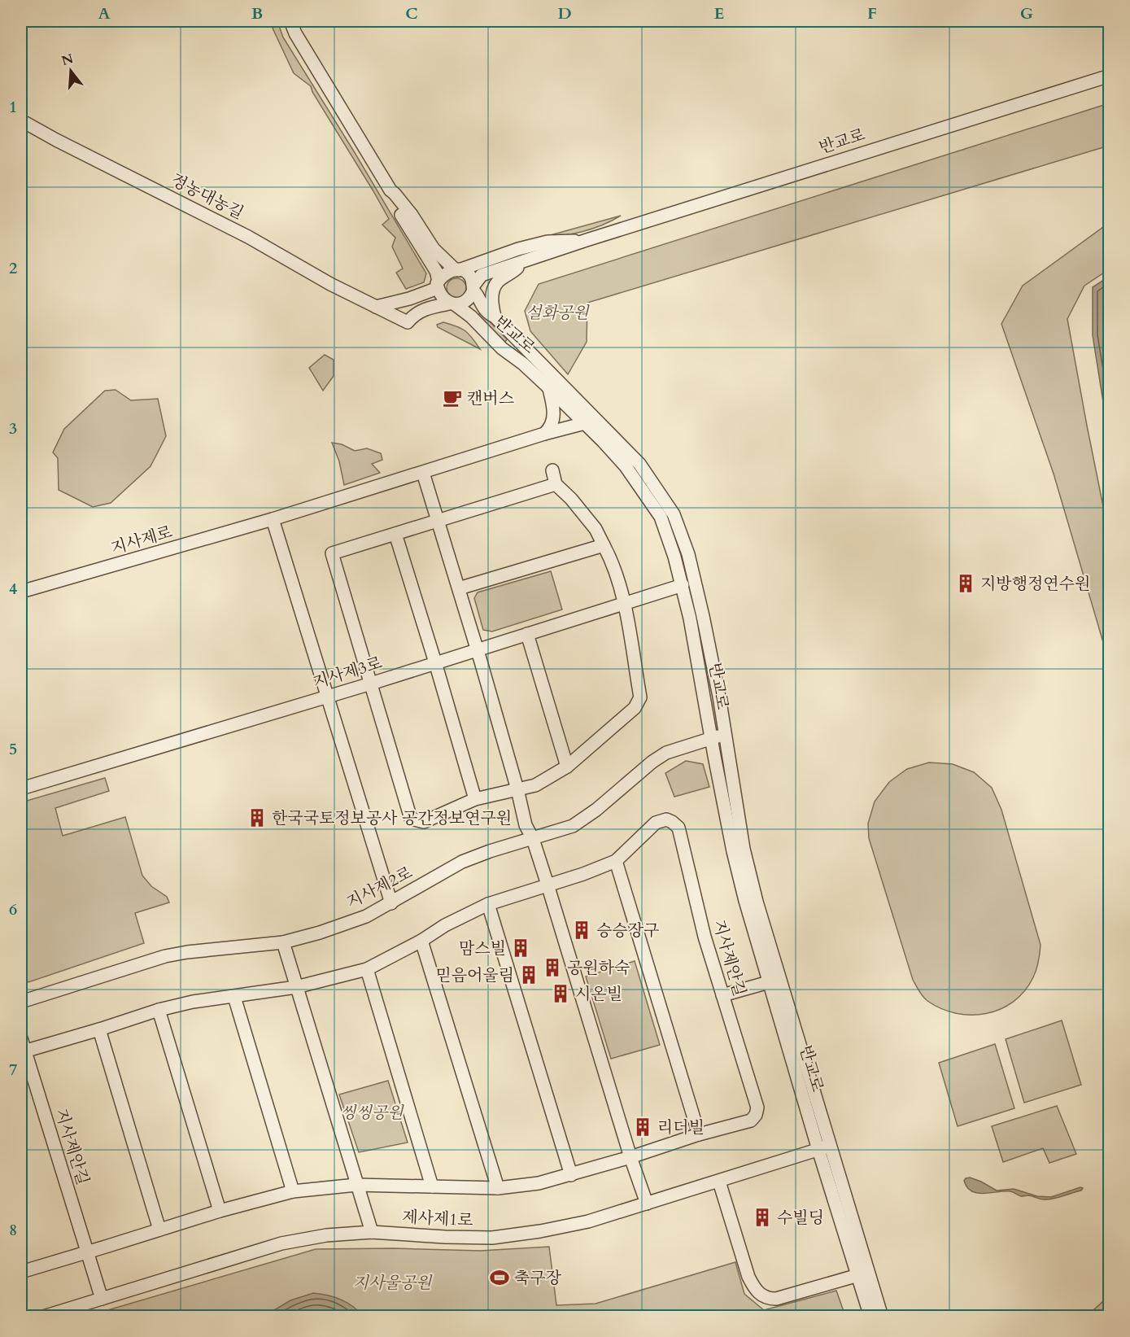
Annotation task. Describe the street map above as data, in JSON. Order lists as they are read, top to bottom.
{
  "streets": {
    "street": [
      "반교로",
      "정농대농길",
      "지사제로",
      "지사제3로",
      "지사제2로",
      "지사제안길",
      "제사제1로"
    ]
  },
  "crossings": [
    ["반교로", "지사제로"],
    ["반교로", "지사제3로"],
    ["반교로", "지사제2로"],
    ["반교로", "제사제1로"]
  ],
  "parks": ["설화공원", "씽씽공원", "지사울공원"],
  "places": {
    "cafe": ["캔버스"],
    "building": [
      "지방행정연수원",
      "한국국토정보공사 공간정보연구원",
      "승승장구",
      "맘스빌",
      "공원하숙",
      "믿음어울림",
      "시온빌",
      "리더빌",
      "수빌딩"
    ],
    "sports": ["축구장"]
  },
  "north": "top",
  "grid": {
    "columns": [
      "A",
      "B",
      "C",
      "D",
      "E",
      "F",
      "G"
    ],
    "rows": [
      "1",
      "2",
      "3",
      "4",
      "5",
      "6",
      "7",
      "8"
    ]
  }
}
